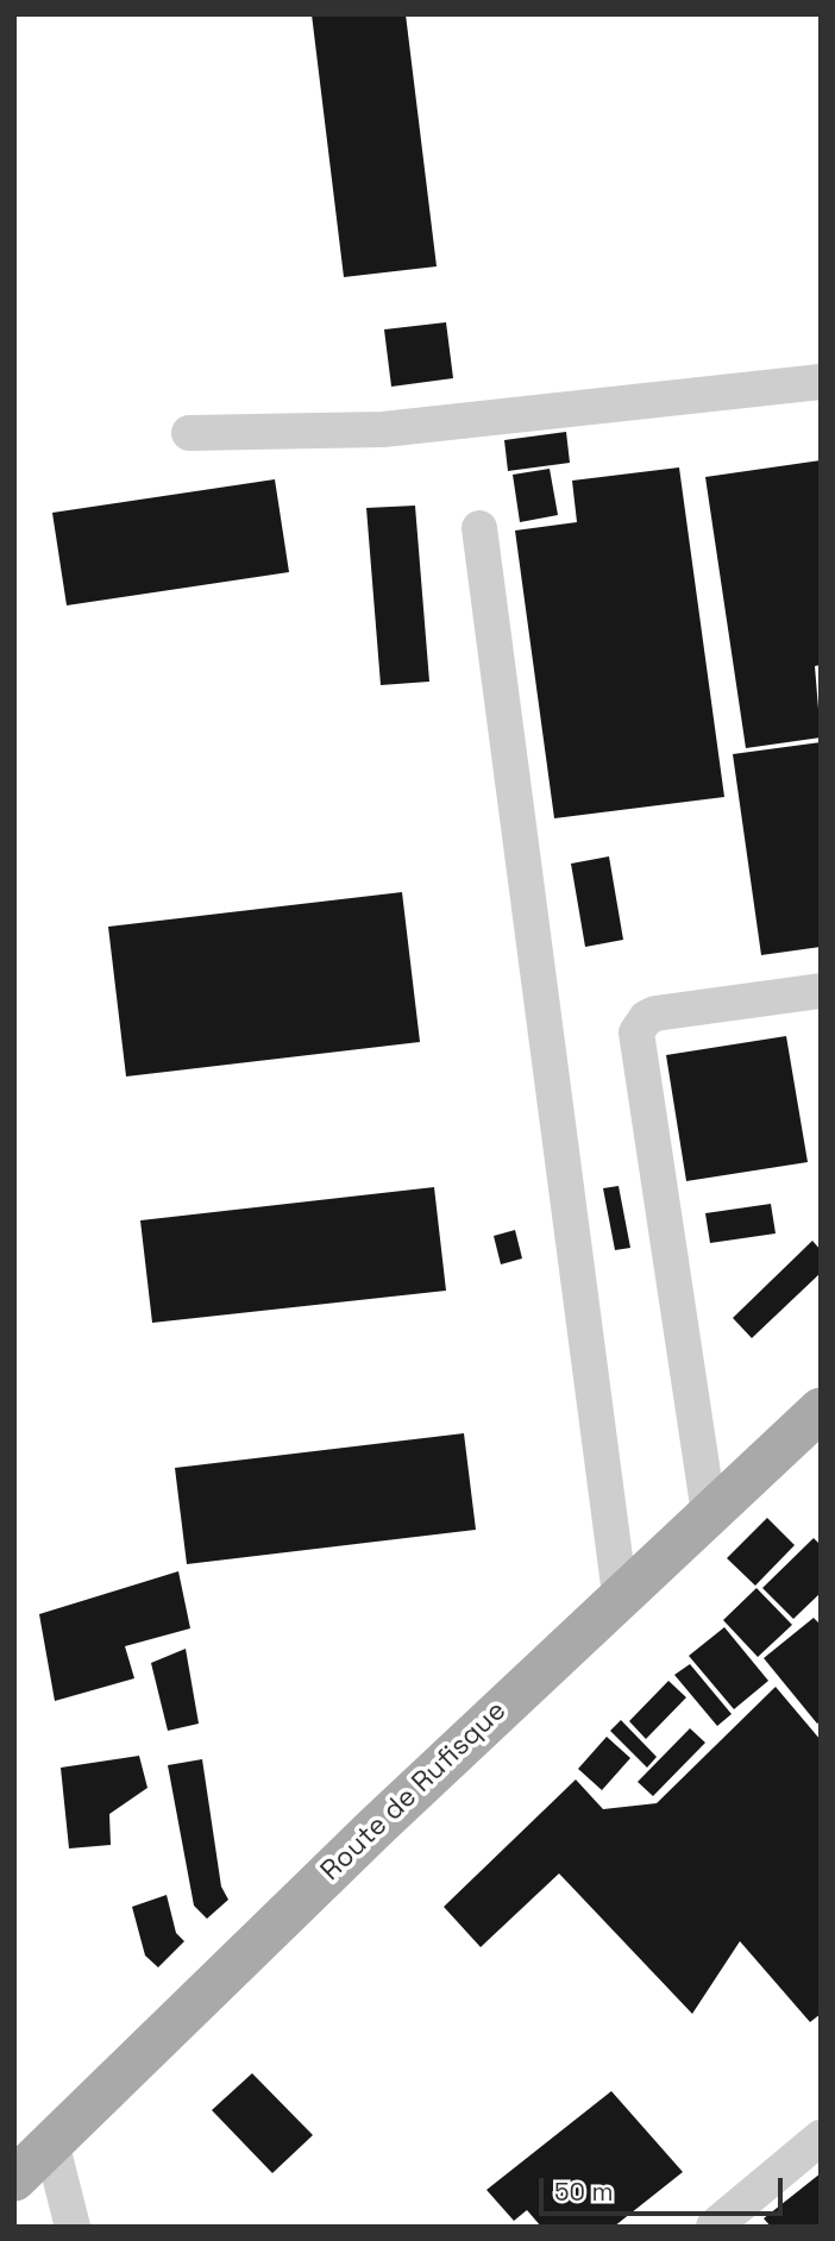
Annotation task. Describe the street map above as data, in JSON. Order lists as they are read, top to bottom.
{
  "streets": {
    "main road": ["Route de Rufisque"]
  },
  "scale_bar": "50 m"
}
